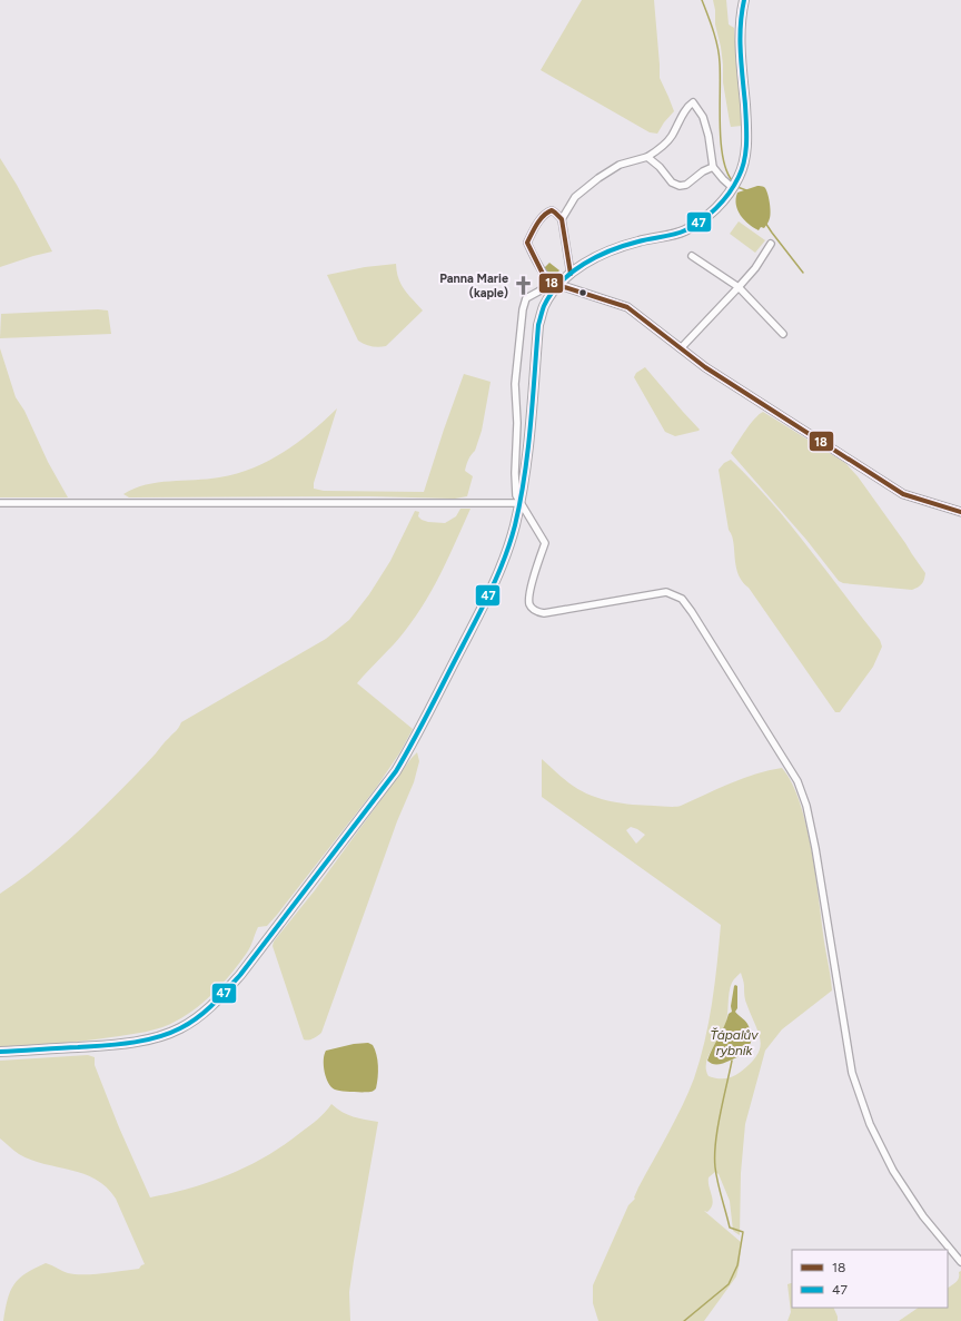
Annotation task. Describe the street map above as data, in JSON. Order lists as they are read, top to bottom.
{
  "water": ["Ťápalův rybník"],
  "places": {
    "church": ["Panna Marie (kaple)"]
  },
  "lines": ["transit line 47", "transit line 18"],
  "legend": ["18", "47"]
}
